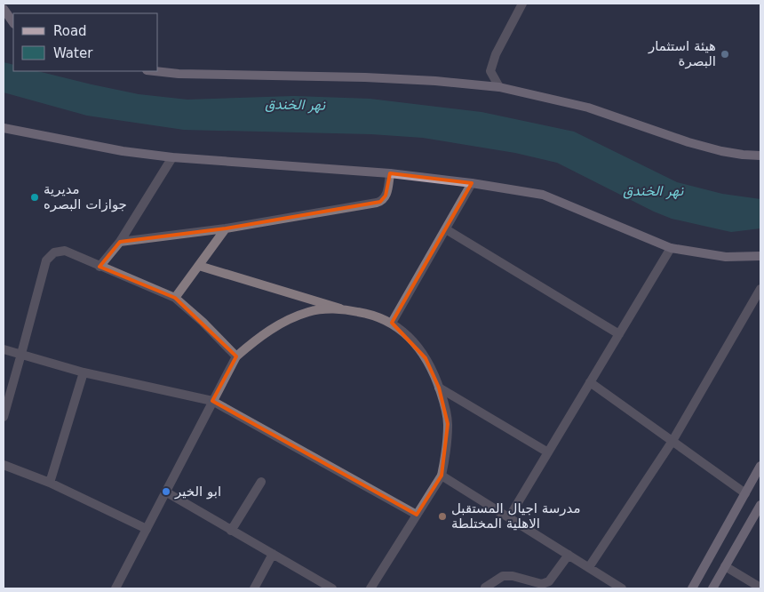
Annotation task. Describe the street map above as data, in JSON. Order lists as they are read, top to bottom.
{
  "water": ["نهر الخندق"],
  "places": [
    "هيئة استثمار البصرة",
    "مديرية جوازات البصره",
    "ابو الخير",
    "مدرسة اجيال المستقبل الاهلية المختلطة"
  ],
  "legend": ["Road", "Water"]
}
